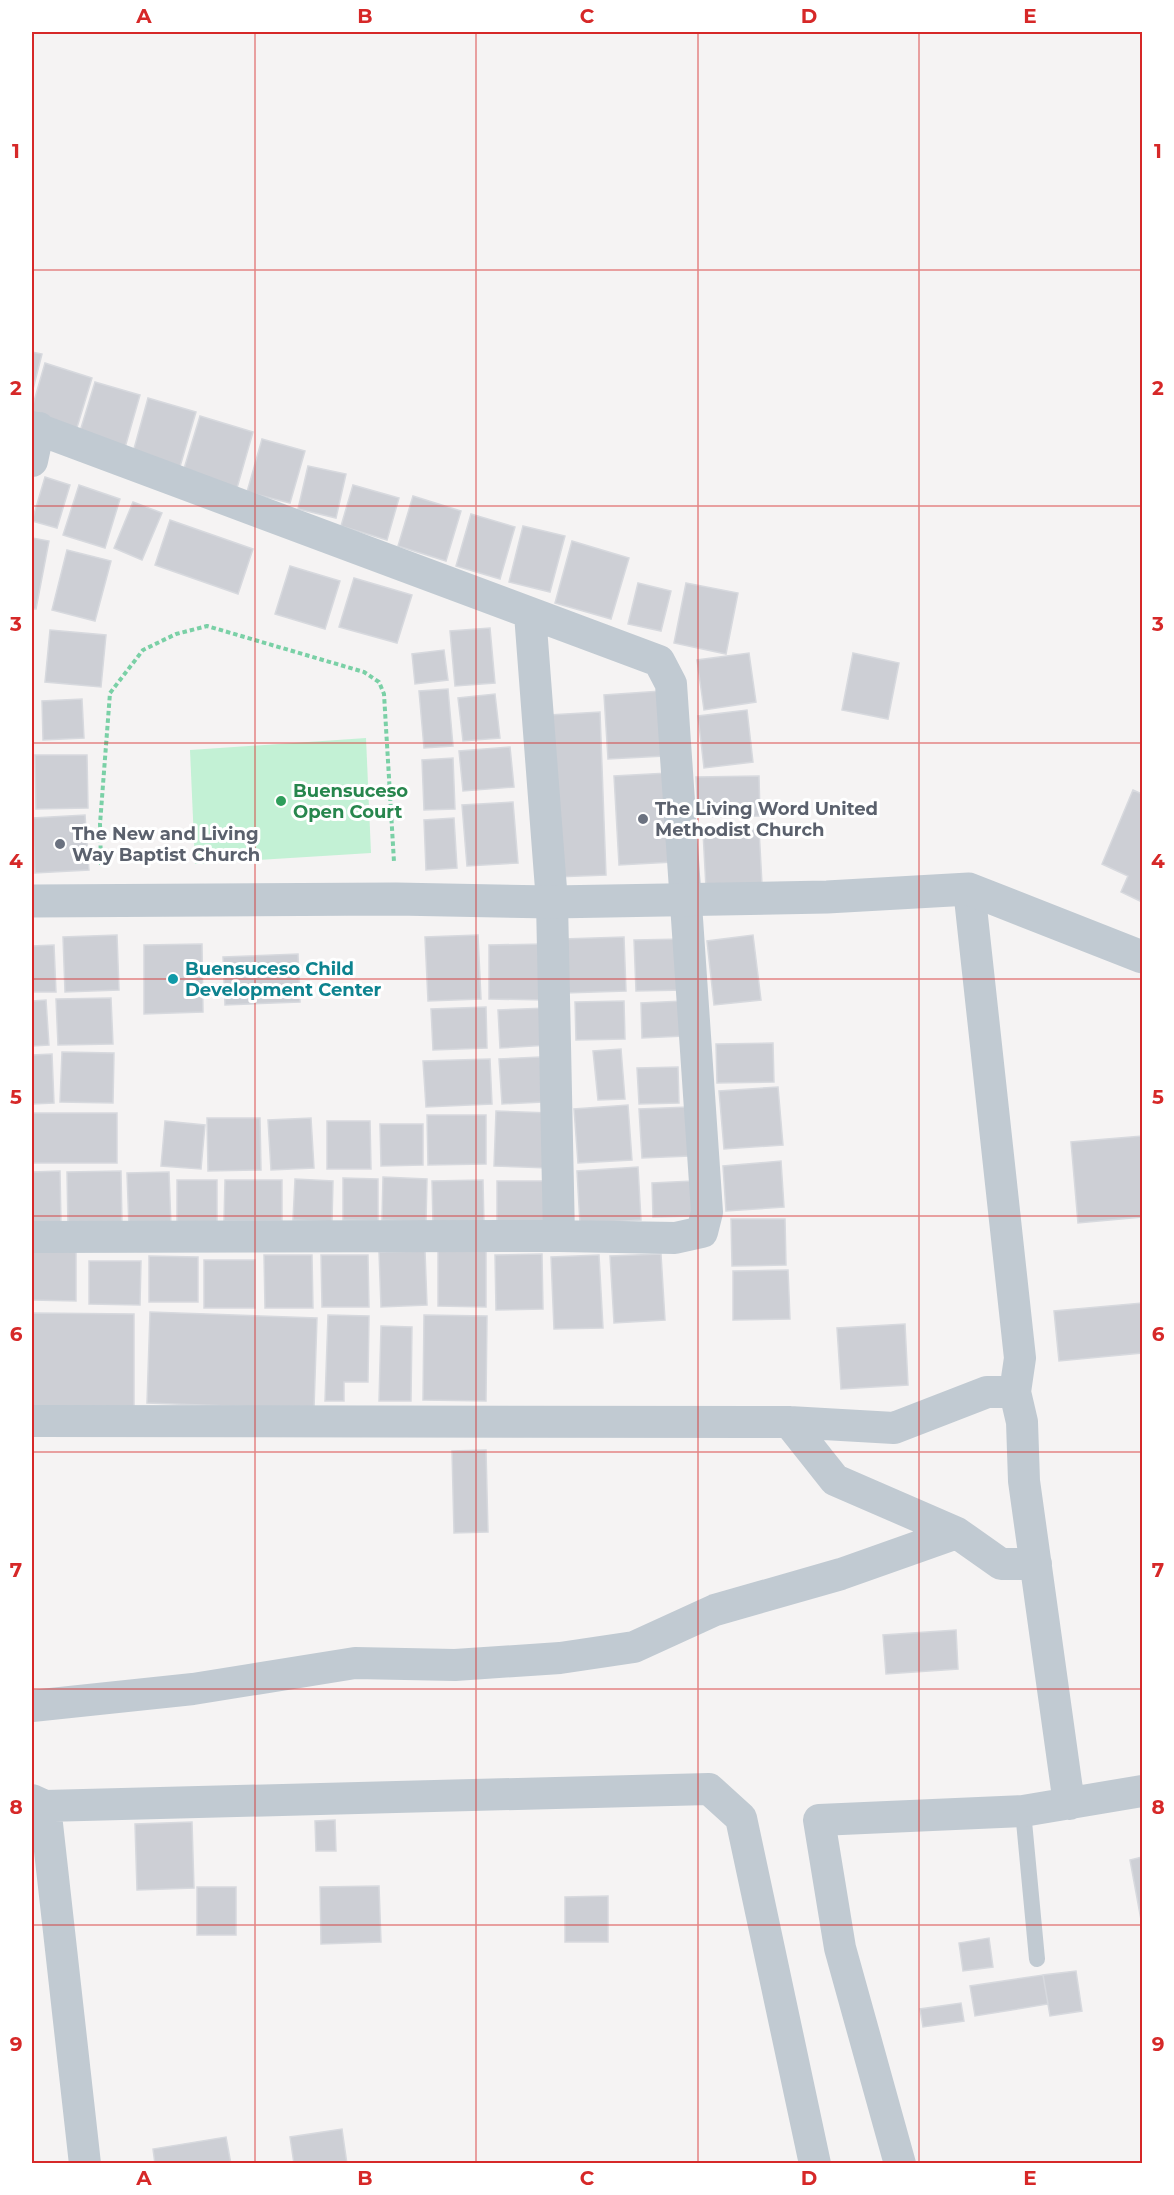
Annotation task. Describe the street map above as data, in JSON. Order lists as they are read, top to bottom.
{
  "places": [
    "Buensuceso Open Court",
    "The Living Word United Methodist Church",
    "The New and Living Way Baptist Church",
    "Buensuceso Child Development Center"
  ],
  "grid": {
    "columns": [
      "A",
      "B",
      "C",
      "D",
      "E"
    ],
    "rows": [
      "1",
      "2",
      "3",
      "4",
      "5",
      "6",
      "7",
      "8",
      "9"
    ]
  }
}
